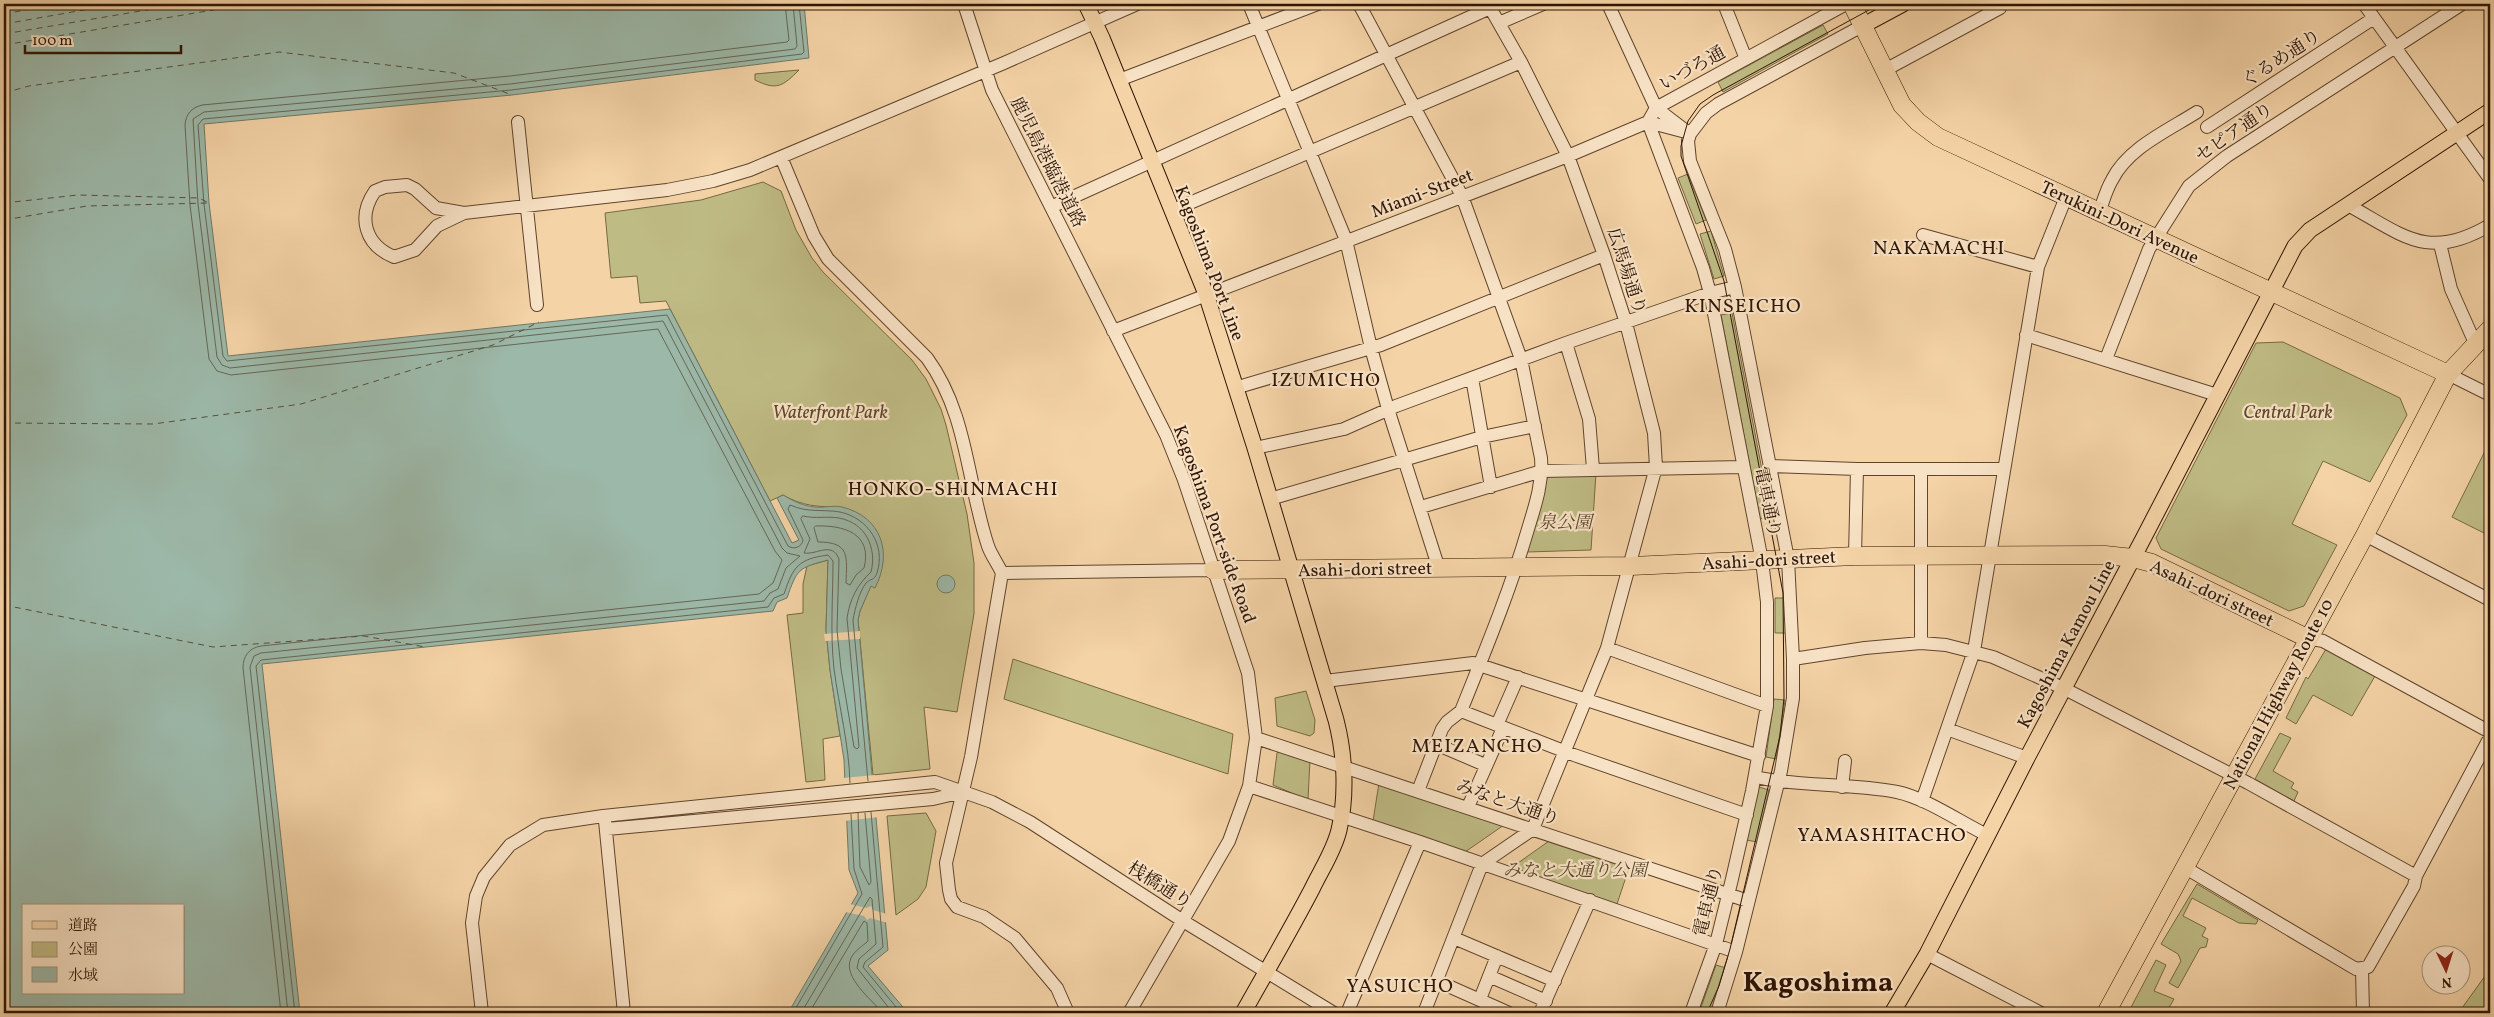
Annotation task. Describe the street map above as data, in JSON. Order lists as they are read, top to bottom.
{
  "streets": {
    "highway": ["Terukini-Dori Avenue", "Asahi-dori street", "National Highway Route 10"],
    "main road": ["Kagoshima Port Line", "Kagoshima Kamou Line"],
    "street": [
      "ぐるめ通り",
      "いづろ通",
      "セピア通り",
      "鹿児島港臨港道路",
      "Miami-Street",
      "広馬場通り",
      "電車通り",
      "Kagoshima Port-side Road",
      "みなと大通り",
      "桟橋通り"
    ]
  },
  "crossings": [
    ["いづろ通", "Miami-Street"],
    ["いづろ通", "電車通り"],
    ["セピア通り", "Terukini-Dori Avenue"],
    ["鹿児島港臨港道路", "Miami-Street"],
    ["鹿児島港臨港道路", "Kagoshima Port-side Road"],
    ["Miami-Street", "Kagoshima Port Line"],
    ["Miami-Street", "広馬場通り"],
    ["Miami-Street", "電車通り"],
    ["Miami-Street", "Kagoshima Port-side Road"],
    ["Terukini-Dori Avenue", "Kagoshima Kamou Line"],
    ["Terukini-Dori Avenue", "National Highway Route 10"],
    ["Kagoshima Port Line", "Asahi-dori street"],
    ["Kagoshima Port Line", "みなと大通り"],
    ["Kagoshima Port Line", "桟橋通り"],
    ["広馬場通り", "Asahi-dori street"],
    ["広馬場通り", "みなと大通り"],
    ["電車通り", "Asahi-dori street"],
    ["電車通り", "みなと大通り"],
    ["Kagoshima Port-side Road", "Asahi-dori street"],
    ["Kagoshima Port-side Road", "みなと大通り"],
    ["Asahi-dori street", "Kagoshima Kamou Line"],
    ["Asahi-dori street", "National Highway Route 10"]
  ],
  "districts": [
    "NAKAMACHI",
    "KINSEICHO",
    "IZUMICHO",
    "HONKO-SHINMACHI",
    "MEIZANCHO",
    "YAMASHITACHO",
    "Kagoshima",
    "YASUICHO"
  ],
  "parks": [
    "Waterfront Park",
    "Central Park",
    "泉公園",
    "みなと大通り公園"
  ],
  "legend": ["道路", "公園", "水域"],
  "scale_bar": "100 m",
  "north": "bottom"
}
